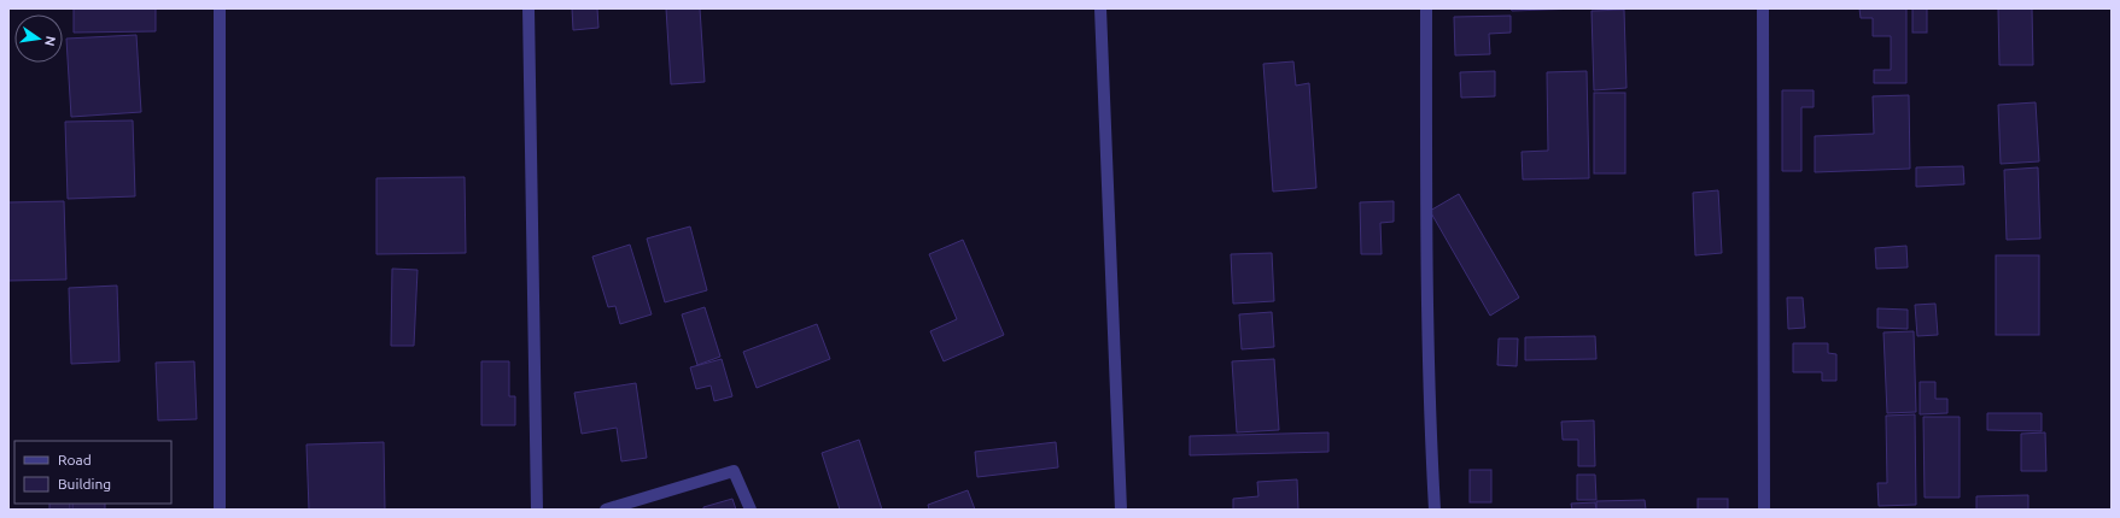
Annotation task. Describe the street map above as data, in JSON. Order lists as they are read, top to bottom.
{
  "legend": ["Road", "Building"],
  "north": "right"
}
